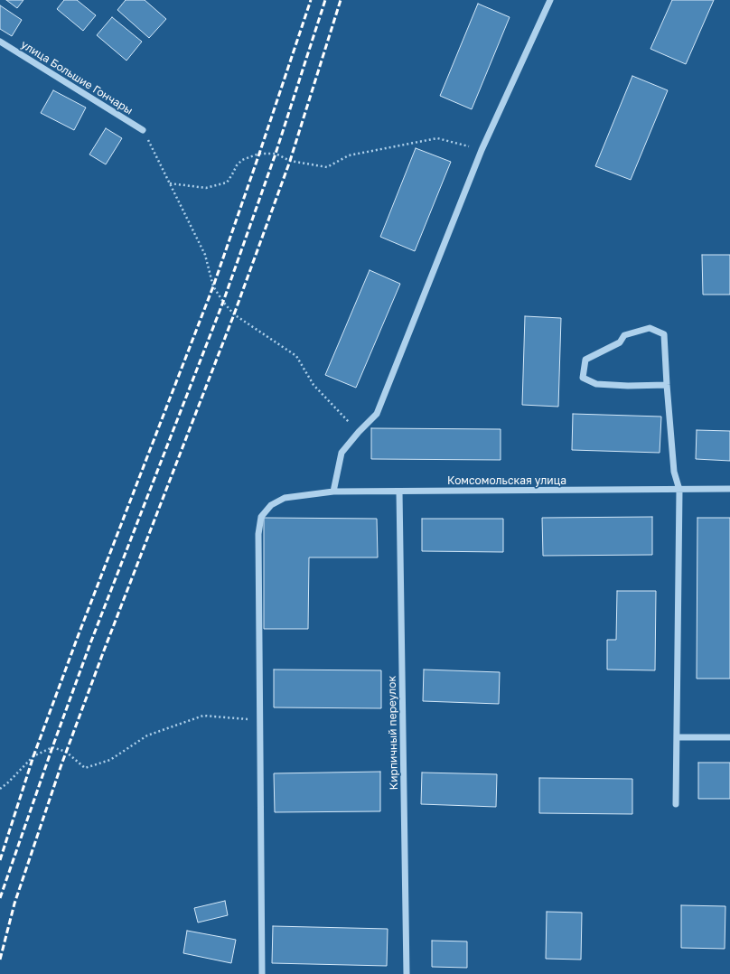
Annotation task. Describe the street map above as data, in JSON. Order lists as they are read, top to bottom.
{
  "streets": {
    "street": ["улица Большие Гончары", "Комсомольская улица", "Кирпичный переулок"]
  },
  "crossings": [
    ["Комсомольская улица", "Кирпичный переулок"]
  ]
}
